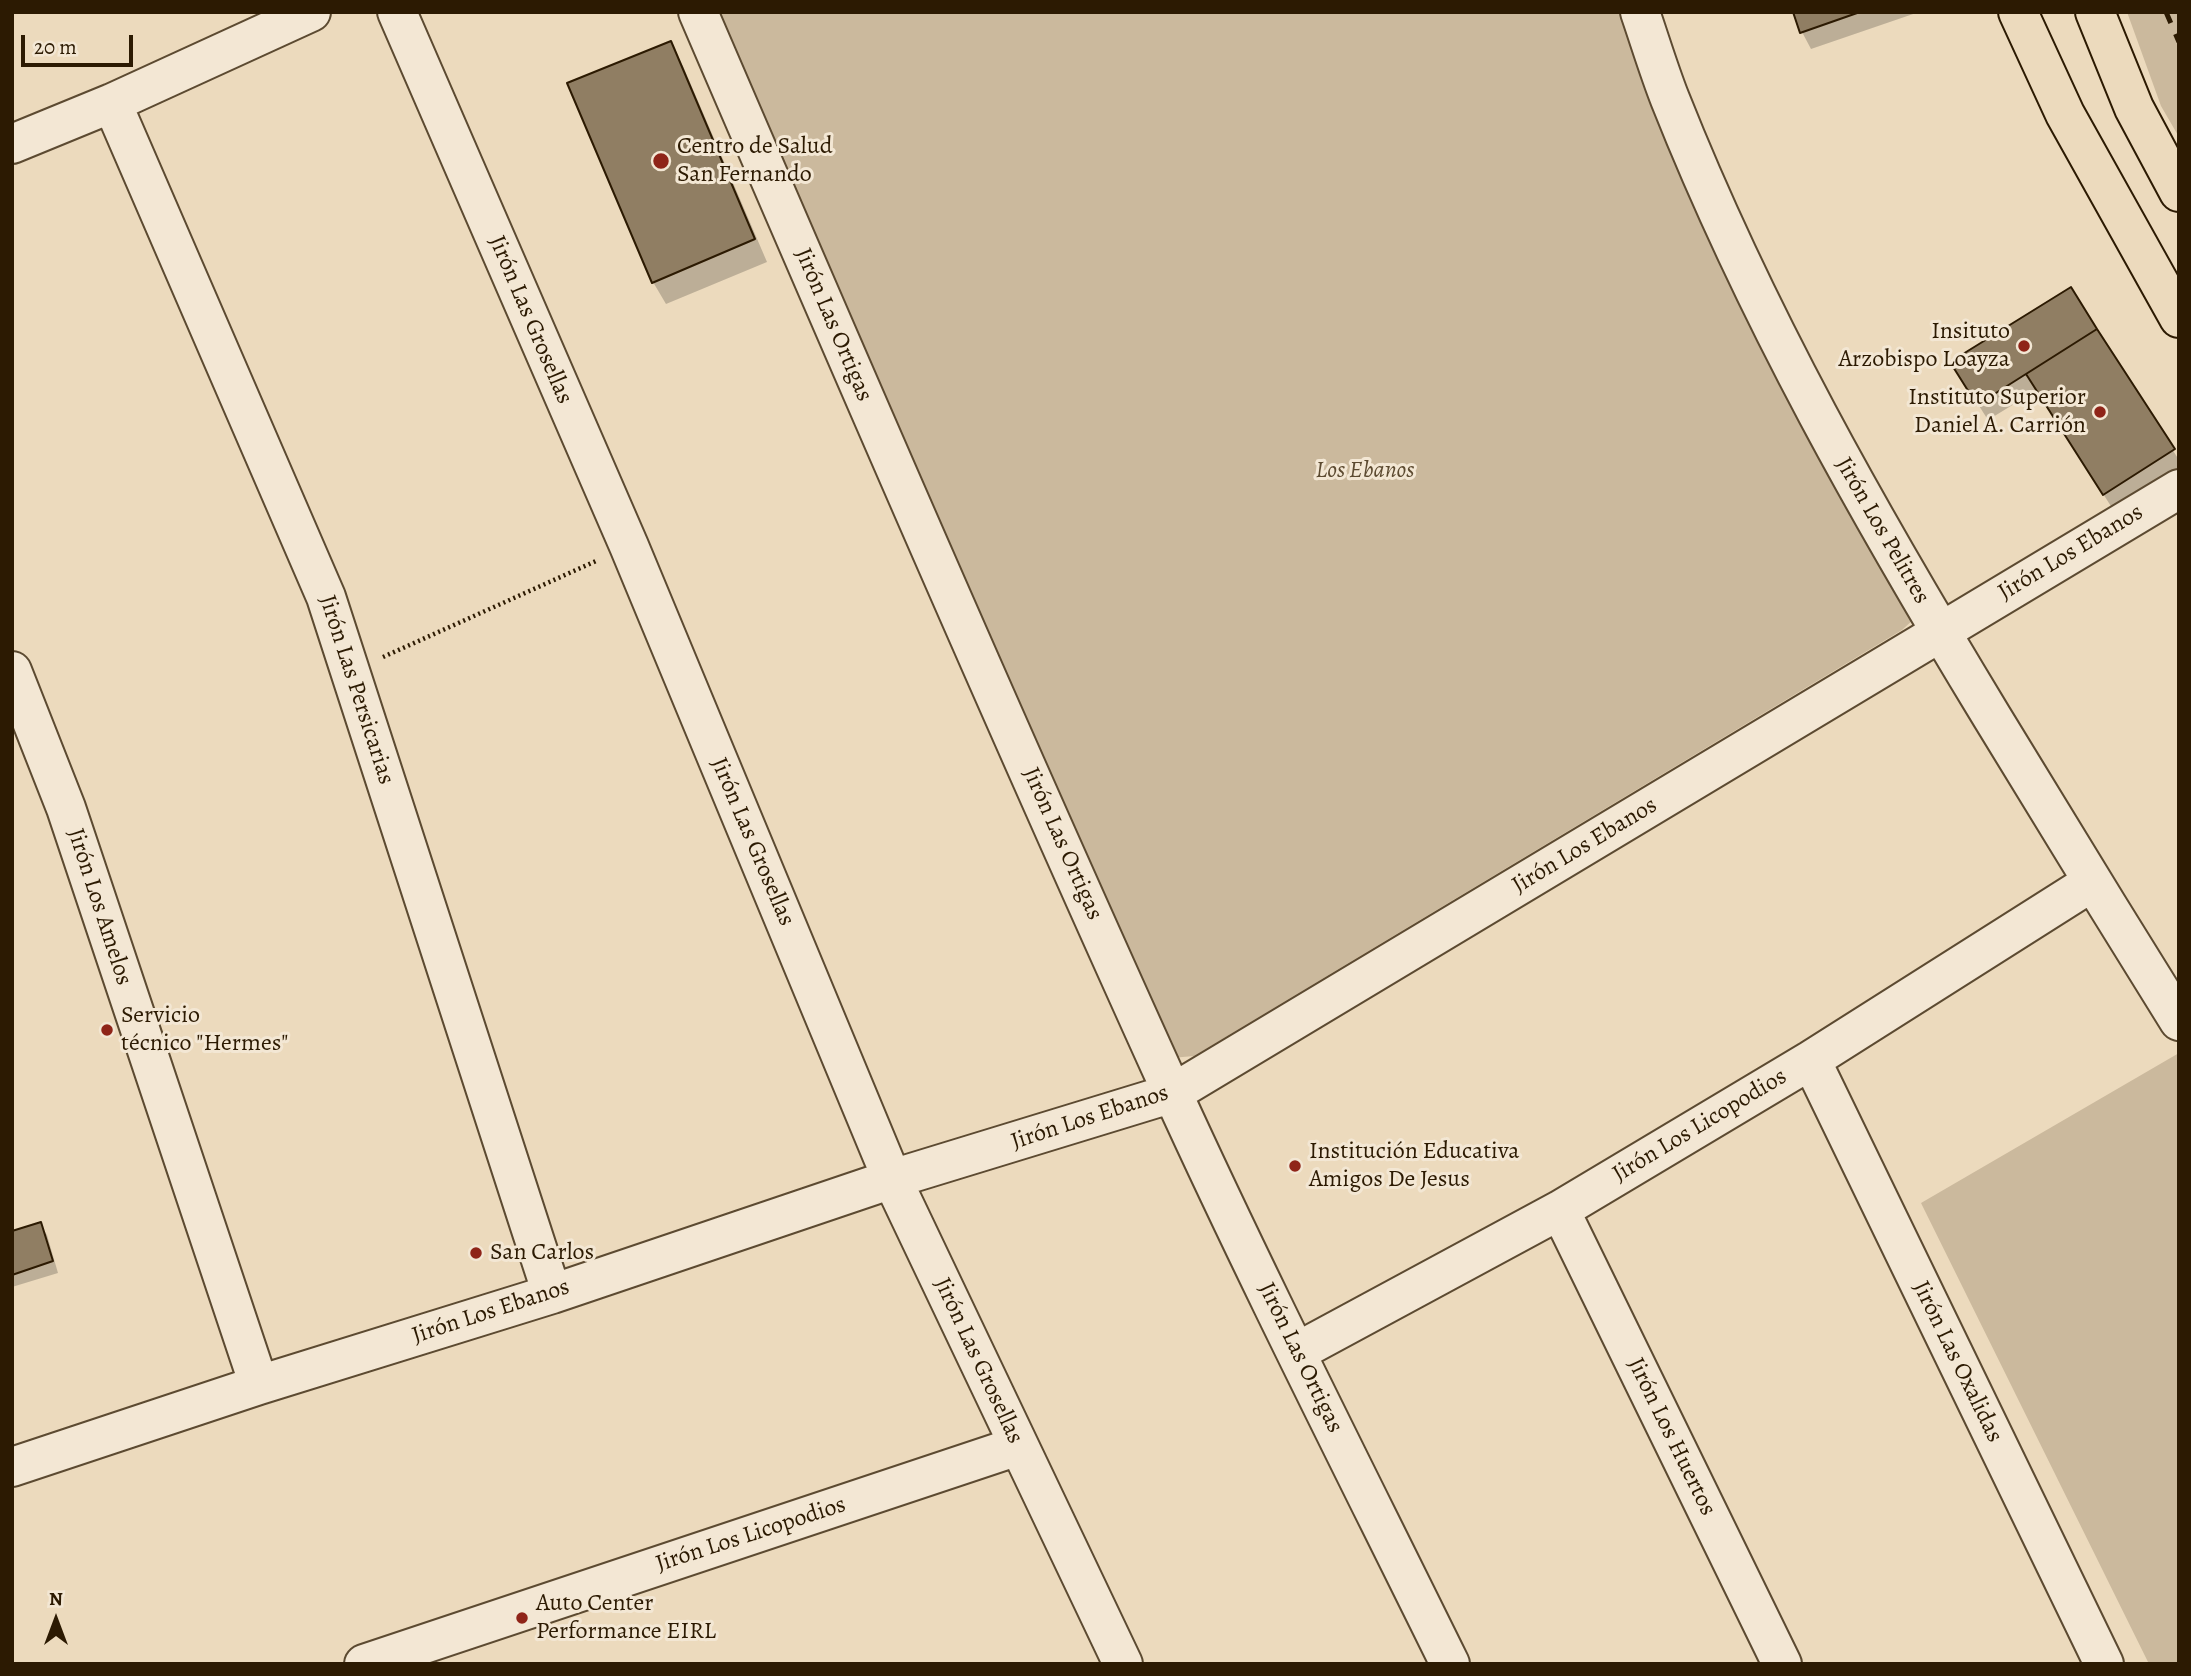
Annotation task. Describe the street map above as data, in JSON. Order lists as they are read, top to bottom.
{
  "streets": {
    "street": [
      "Jirón Las Grosellas",
      "Jirón Las Ortigas",
      "Jirón Los Pelitres",
      "Jirón Los Ebanos",
      "Jirón Las Persicarias",
      "Jirón Los Amelos",
      "Jirón Los Licopodios",
      "Jirón Las Oxalidas",
      "Jirón Los Huertos"
    ]
  },
  "crossings": [
    ["Jirón Las Grosellas", "Jirón Los Ebanos"],
    ["Jirón Las Grosellas", "Jirón Los Licopodios"],
    ["Jirón Las Ortigas", "Jirón Los Ebanos"],
    ["Jirón Las Ortigas", "Jirón Los Licopodios"],
    ["Jirón Los Pelitres", "Jirón Los Ebanos"],
    ["Jirón Los Pelitres", "Jirón Los Licopodios"],
    ["Jirón Los Ebanos", "Jirón Las Persicarias"],
    ["Jirón Los Ebanos", "Jirón Los Amelos"],
    ["Jirón Los Licopodios", "Jirón Las Oxalidas"],
    ["Jirón Los Licopodios", "Jirón Los Huertos"]
  ],
  "parks": ["Los Ebanos"],
  "places": [
    "Centro de Salud San Fernando",
    "Insituto Arzobispo Loayza",
    "Instituto Superior Daniel A. Carrión",
    "Servicio técnico \"Hermes\"",
    "Institución Educativa Amigos De Jesus",
    "San Carlos",
    "Auto Center Performance EIRL"
  ],
  "scale_bar": "20 m",
  "north": "top"
}
